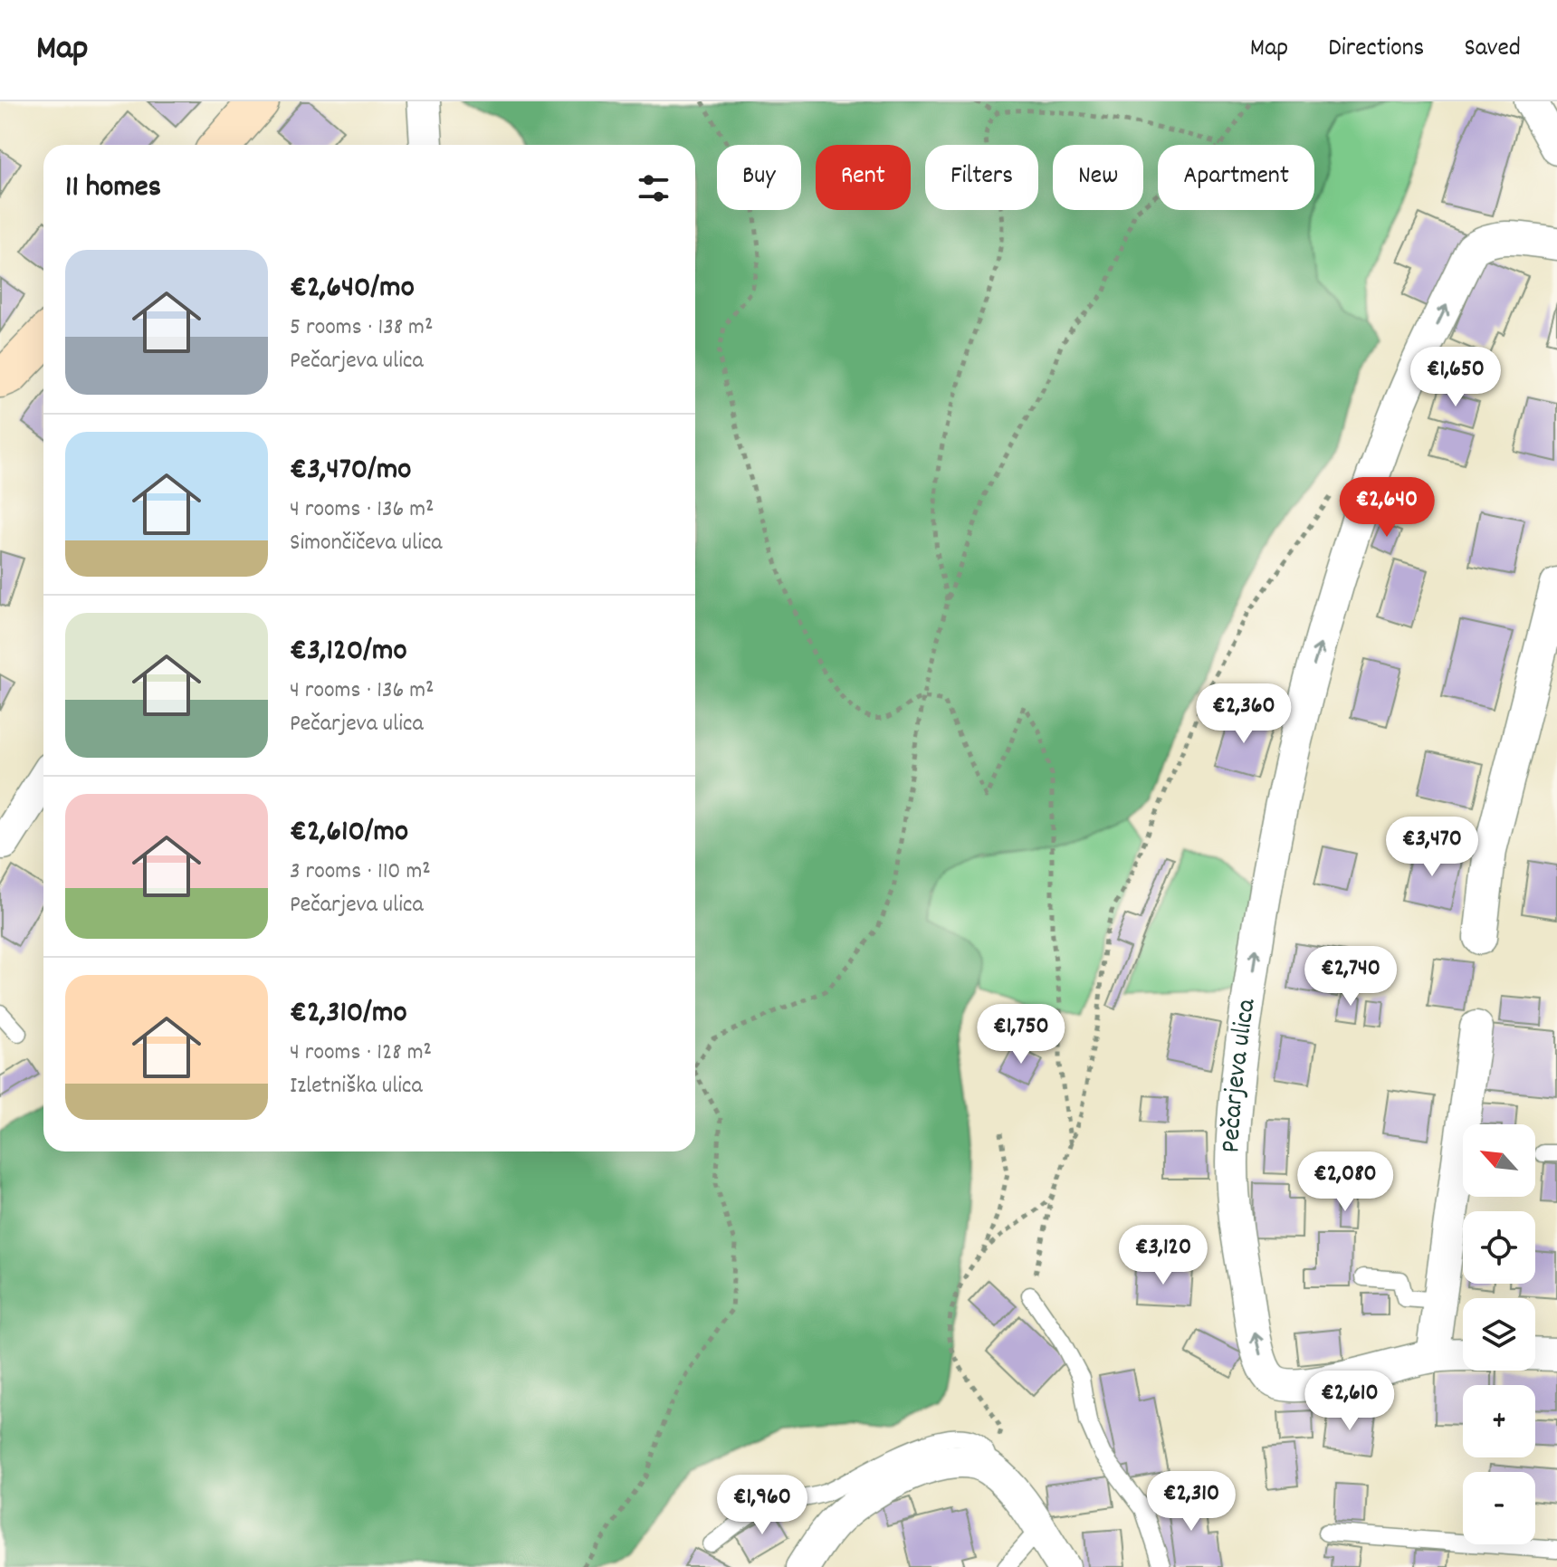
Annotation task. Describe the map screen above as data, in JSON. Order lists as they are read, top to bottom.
{
  "streets": {
    "street": ["Pečarjeva ulica"]
  },
  "north": "top left",
  "page": {
    "header": "Map",
    "nav": ["Map", "Directions", "Saved"],
    "chip": [
      "Buy",
      "Rent",
      "Filters",
      "New",
      "Apartment"
    ],
    "heading": "11 homes",
    "list": [
      {
        "name": "€2,640/mo",
        "note": "5 rooms · 138 m² · Pečarjeva ulica"
      },
      {
        "name": "€3,470/mo",
        "note": "4 rooms · 136 m² · Simončičeva ulica"
      },
      {
        "name": "€3,120/mo",
        "note": "4 rooms · 136 m² · Pečarjeva ulica"
      },
      {
        "name": "€2,610/mo",
        "note": "3 rooms · 110 m² · Pečarjeva ulica"
      },
      {
        "name": "€2,310/mo",
        "note": "4 rooms · 128 m² · Izletniška ulica"
      }
    ],
    "price": [
      "€1,650",
      "€2,640",
      "€2,360",
      "€3,470",
      "€2,740",
      "€1,750",
      "€2,080",
      "€3,120",
      "€2,610",
      "€2,310",
      "€1,960"
    ],
    "map_buttons": ["+", "−"]
  }
}
